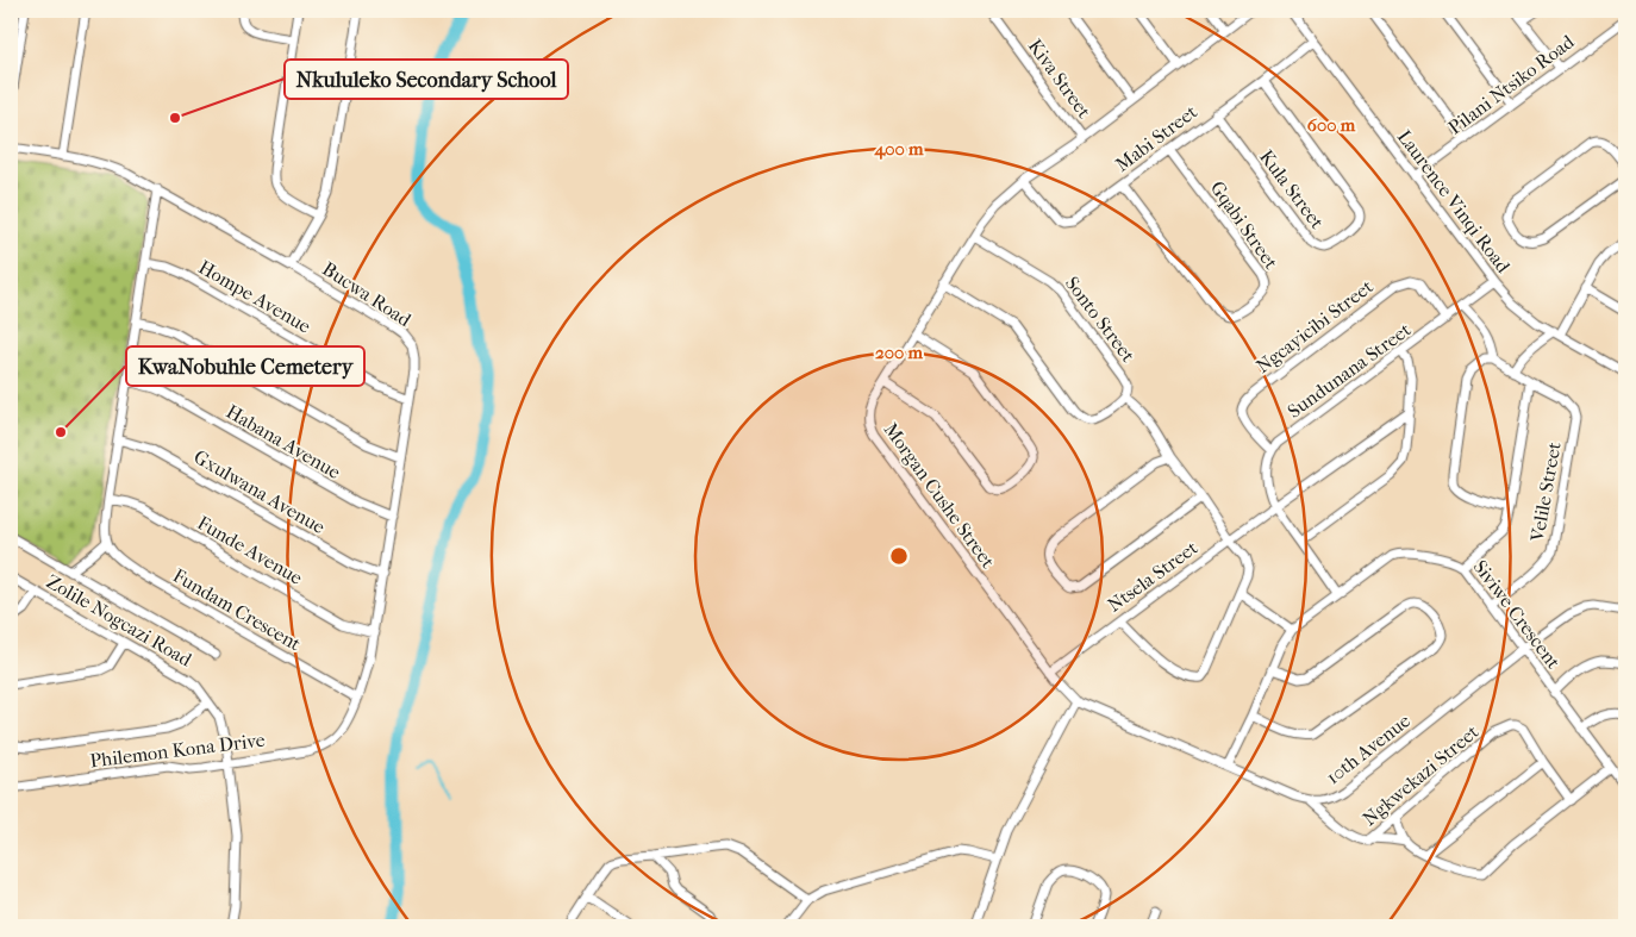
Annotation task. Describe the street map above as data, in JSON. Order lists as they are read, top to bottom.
{
  "streets": {
    "street": [
      "Kiva Street",
      "Pilani Ntsiko Road",
      "Mabi Street",
      "Kula Street",
      "Laurence Vinqi Road",
      "Gqabi Street",
      "Bucwa Road",
      "Hompe Avenue",
      "Sonto Street",
      "Ngcayicibi Street",
      "Sundunana Street",
      "Habana Avenue",
      "Gxulwana Avenue",
      "Velile Street",
      "Morgan Cushe Street",
      "Funde Avenue",
      "Ntsela Street",
      "Fundam Crescent",
      "Siviwe Crescent",
      "Zolile Nogcazi Road",
      "10th Avenue",
      "Philemon Kona Drive",
      "Ngkwekazi Street"
    ]
  },
  "crossings": [
    ["Kiva Street", "Morgan Cushe Street"],
    ["Pilani Ntsiko Road", "Laurence Vinqi Road"],
    ["Mabi Street", "Kula Street"],
    ["Mabi Street", "Laurence Vinqi Road"],
    ["Mabi Street", "Gqabi Street"],
    ["Mabi Street", "Morgan Cushe Street"],
    ["Laurence Vinqi Road", "Sundunana Street"],
    ["Bucwa Road", "Hompe Avenue"],
    ["Bucwa Road", "Habana Avenue"],
    ["Bucwa Road", "Gxulwana Avenue"],
    ["Bucwa Road", "Funde Avenue"],
    ["Bucwa Road", "Fundam Crescent"],
    ["Bucwa Road", "Philemon Kona Drive"],
    ["Sonto Street", "Morgan Cushe Street"],
    ["Ngcayicibi Street", "Sundunana Street"],
    ["Velile Street", "Siviwe Crescent"],
    ["Morgan Cushe Street", "Ntsela Street"],
    ["Morgan Cushe Street", "10th Avenue"],
    ["Fundam Crescent", "Philemon Kona Drive"],
    ["Siviwe Crescent", "10th Avenue"],
    ["Zolile Nogcazi Road", "Philemon Kona Drive"],
    ["10th Avenue", "Ngkwekazi Street"]
  ],
  "places": ["Nkululeko Secondary School", "KwaNobuhle Cemetery"],
  "rings": ["600 m", "400 m", "200 m"]
}
